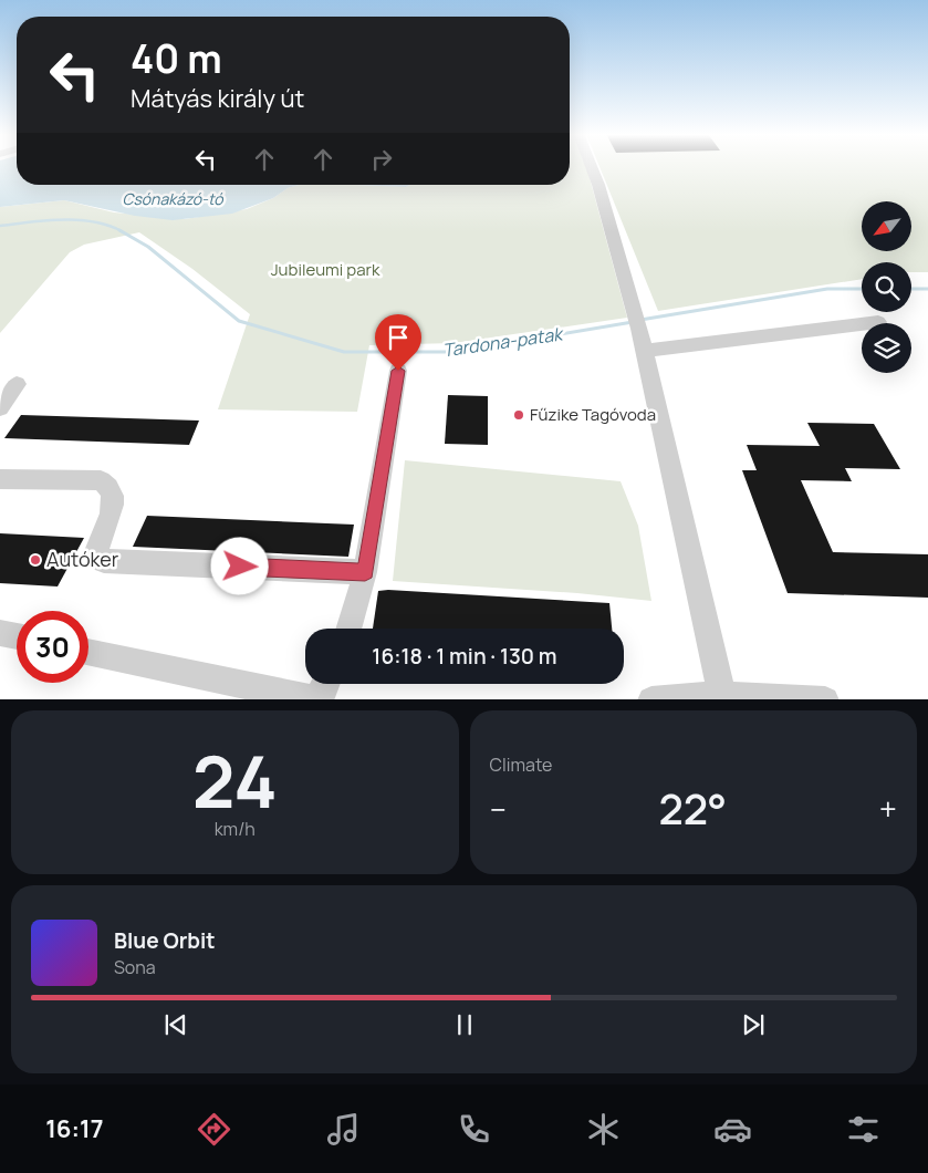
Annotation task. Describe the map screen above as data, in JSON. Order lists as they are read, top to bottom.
{
  "water": ["Csónakázó-tó", "Tardona-patak"],
  "parks": ["Jubileumi park"],
  "places": ["Fűzike Tagóvoda", "Autóker"],
  "north": "bottom left",
  "page": {
    "turn": ["40 m", "Mátyás király út"],
    "limit": "30",
    "trip": "16:18 · 1 min · 130 m",
    "tile": [
      ["24", "km/h"],
      "Climate"
    ],
    "heat": ["−", "22°", "+"],
    "song": ["Blue Orbit", "Sona"],
    "tabs": "16:17"
  }
}
